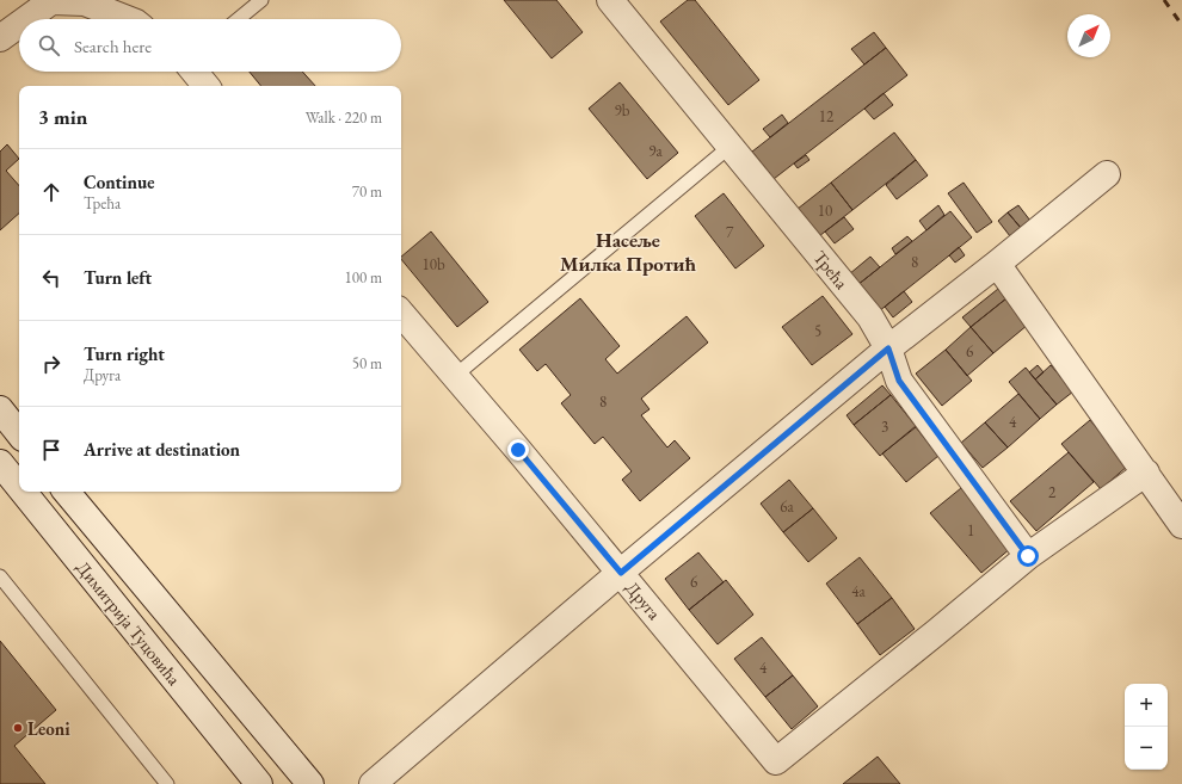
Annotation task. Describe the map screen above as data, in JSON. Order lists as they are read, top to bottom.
{
  "streets": {
    "street": ["Трећа", "Друга", "Димитрија Туцовића"]
  },
  "crossings": [
    ["Трећа", "Друга"]
  ],
  "districts": ["Насеље Милка Протић"],
  "places": ["Leoni"],
  "house_numbers": [
    "9b",
    "12",
    "9a",
    "10",
    "7",
    "8",
    "10b",
    "5",
    "6",
    "8",
    "4",
    "3",
    "2",
    "6a",
    "1",
    "6",
    "4a",
    "4"
  ],
  "north": "top right",
  "page": {
    "search": "Search here",
    "heading": ["3 min", "Walk · 220 m"],
    "list": [
      ["Continue", "Трећа", "70 m"],
      ["Turn left", "100 m"],
      ["Turn right", "Друга", "50 m"],
      "Arrive at destination"
    ],
    "map_buttons": ["+", "−"]
  }
}
